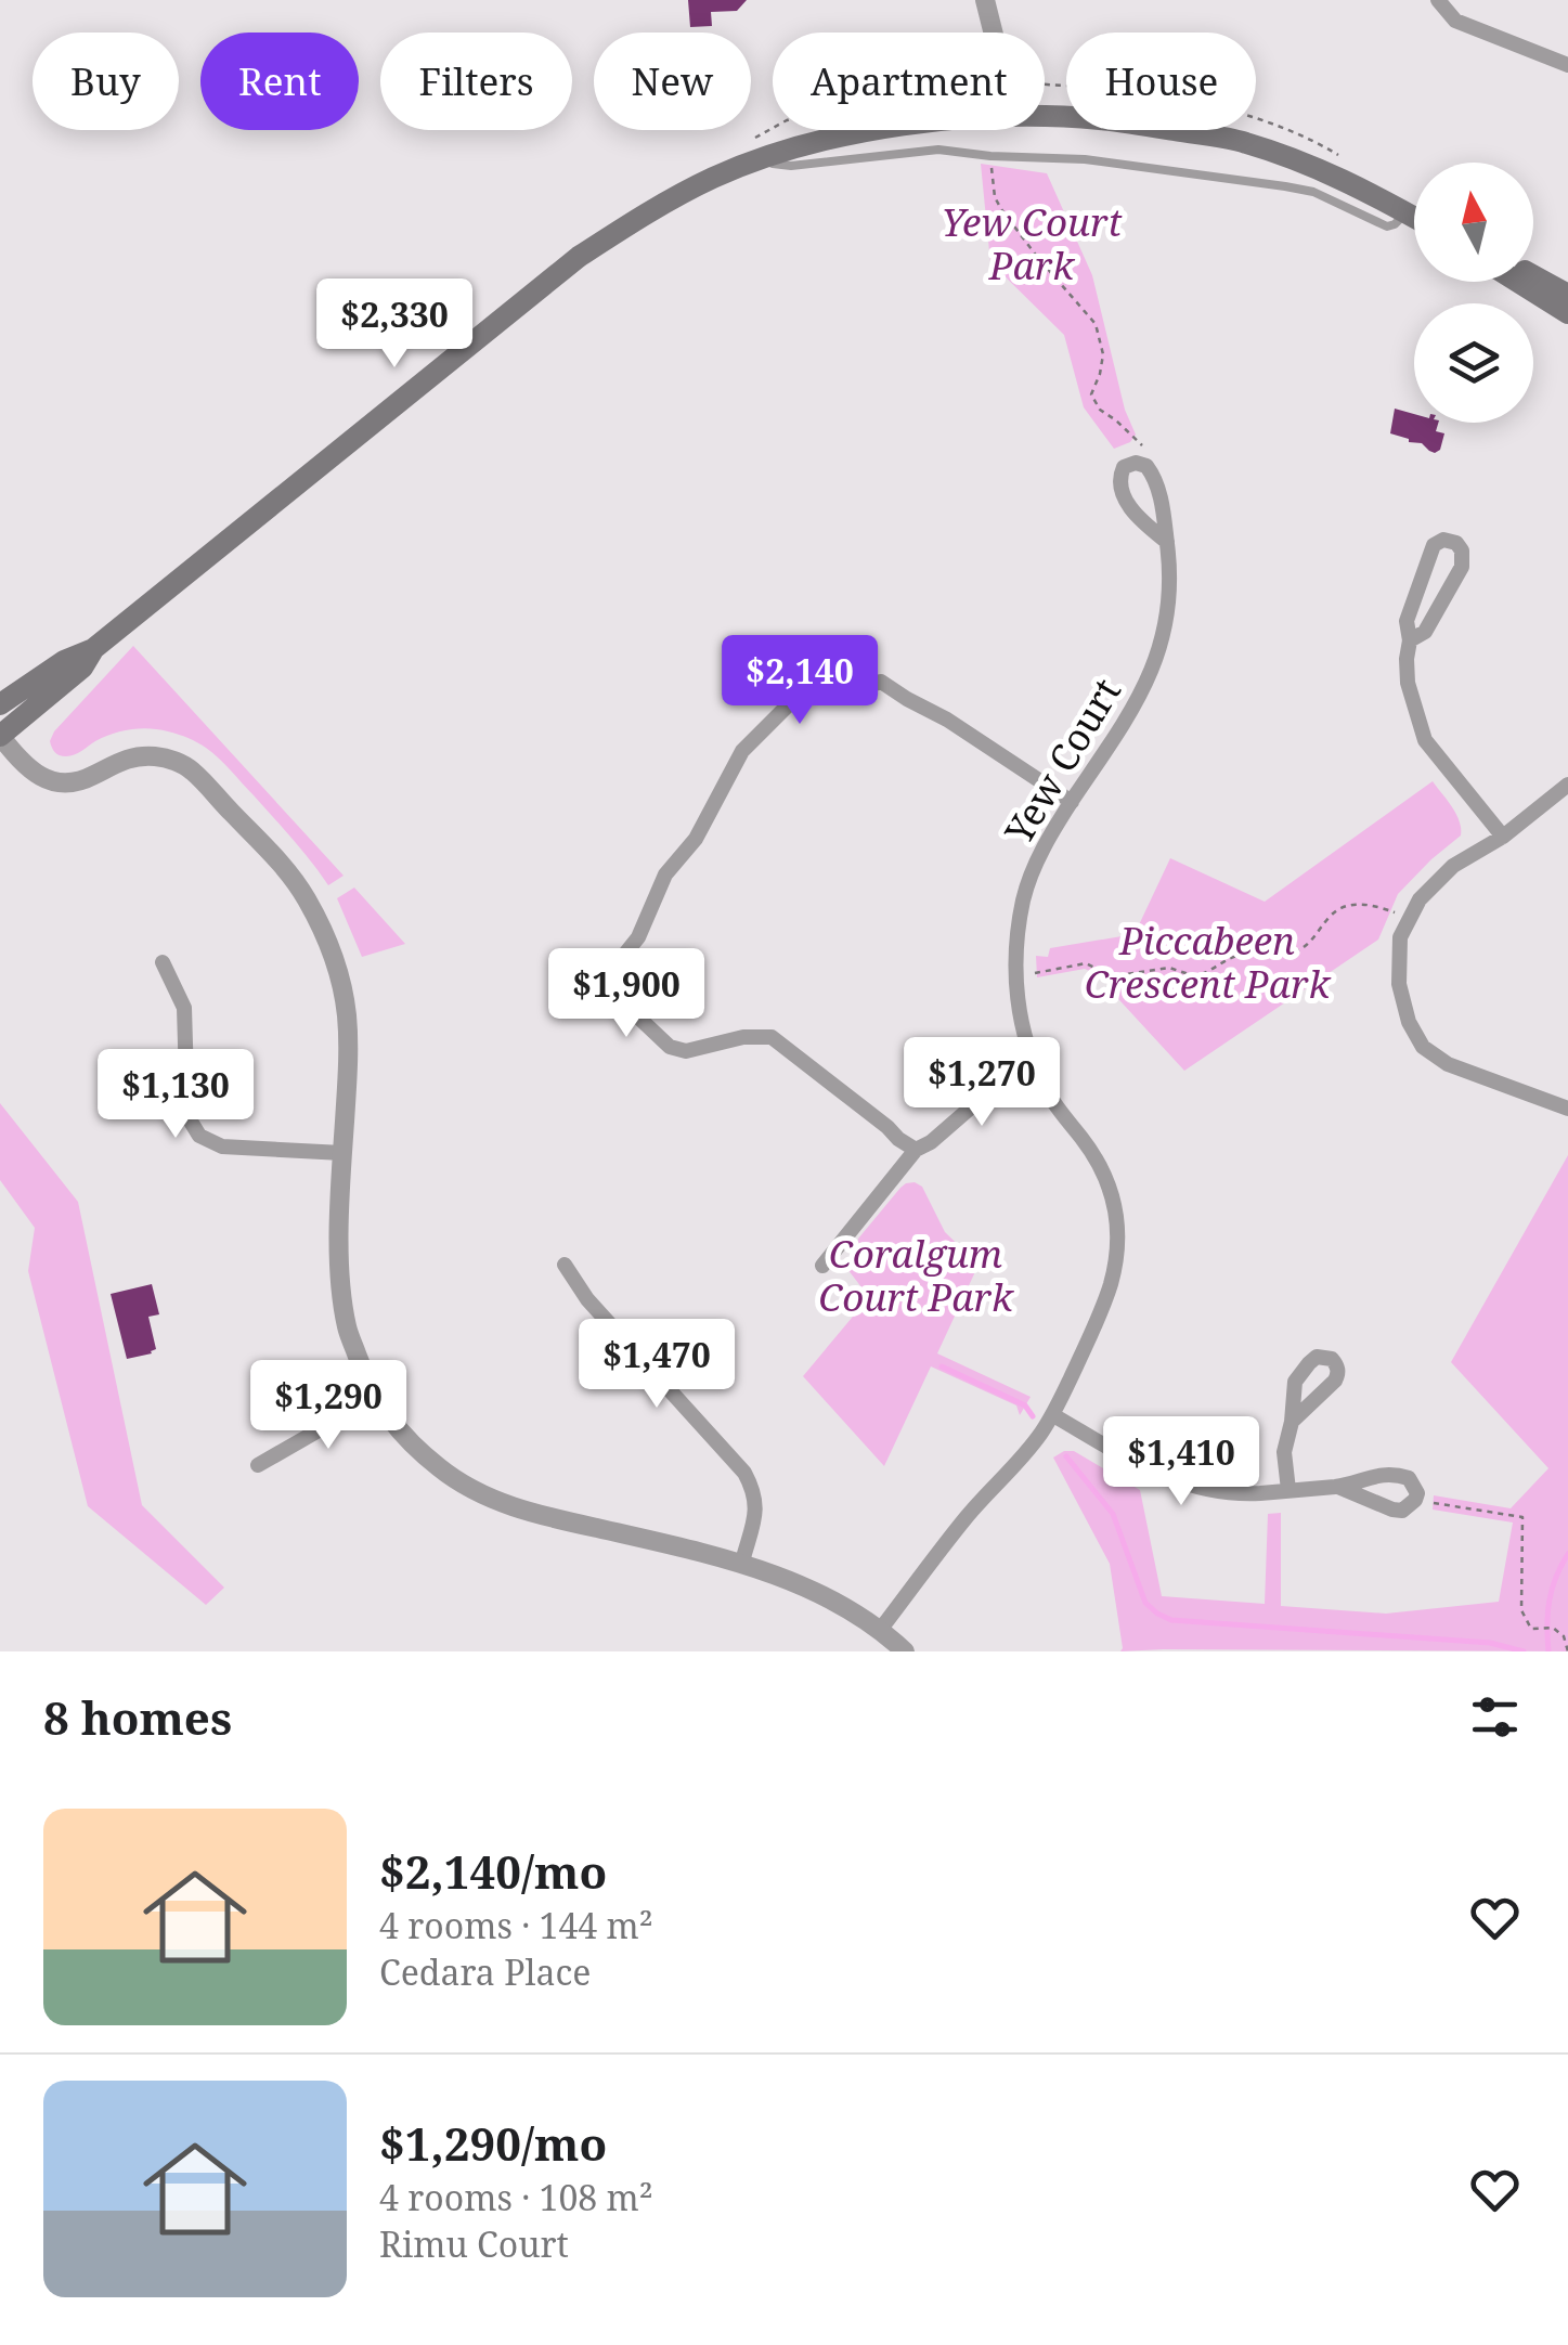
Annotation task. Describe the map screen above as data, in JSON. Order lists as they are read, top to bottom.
{
  "streets": {
    "street": ["Yew Court"]
  },
  "parks": ["Yew Court Park", "Piccabeen Crescent Park", "Coralgum Court Park"],
  "north": "top",
  "page": {
    "chip": [
      "Buy",
      "Rent",
      "Filters",
      "New",
      "Apartment",
      "House"
    ],
    "price": [
      "$2,330",
      "$2,140",
      "$1,900",
      "$1,270",
      "$1,130",
      "$1,470",
      "$1,290",
      "$1,410"
    ],
    "heading": "8 homes",
    "list": [
      {
        "name": "$2,140/mo",
        "note": "4 rooms · 144 m² · Cedara Place"
      },
      {
        "name": "$1,290/mo",
        "note": "4 rooms · 108 m² · Rimu Court"
      }
    ]
  }
}
